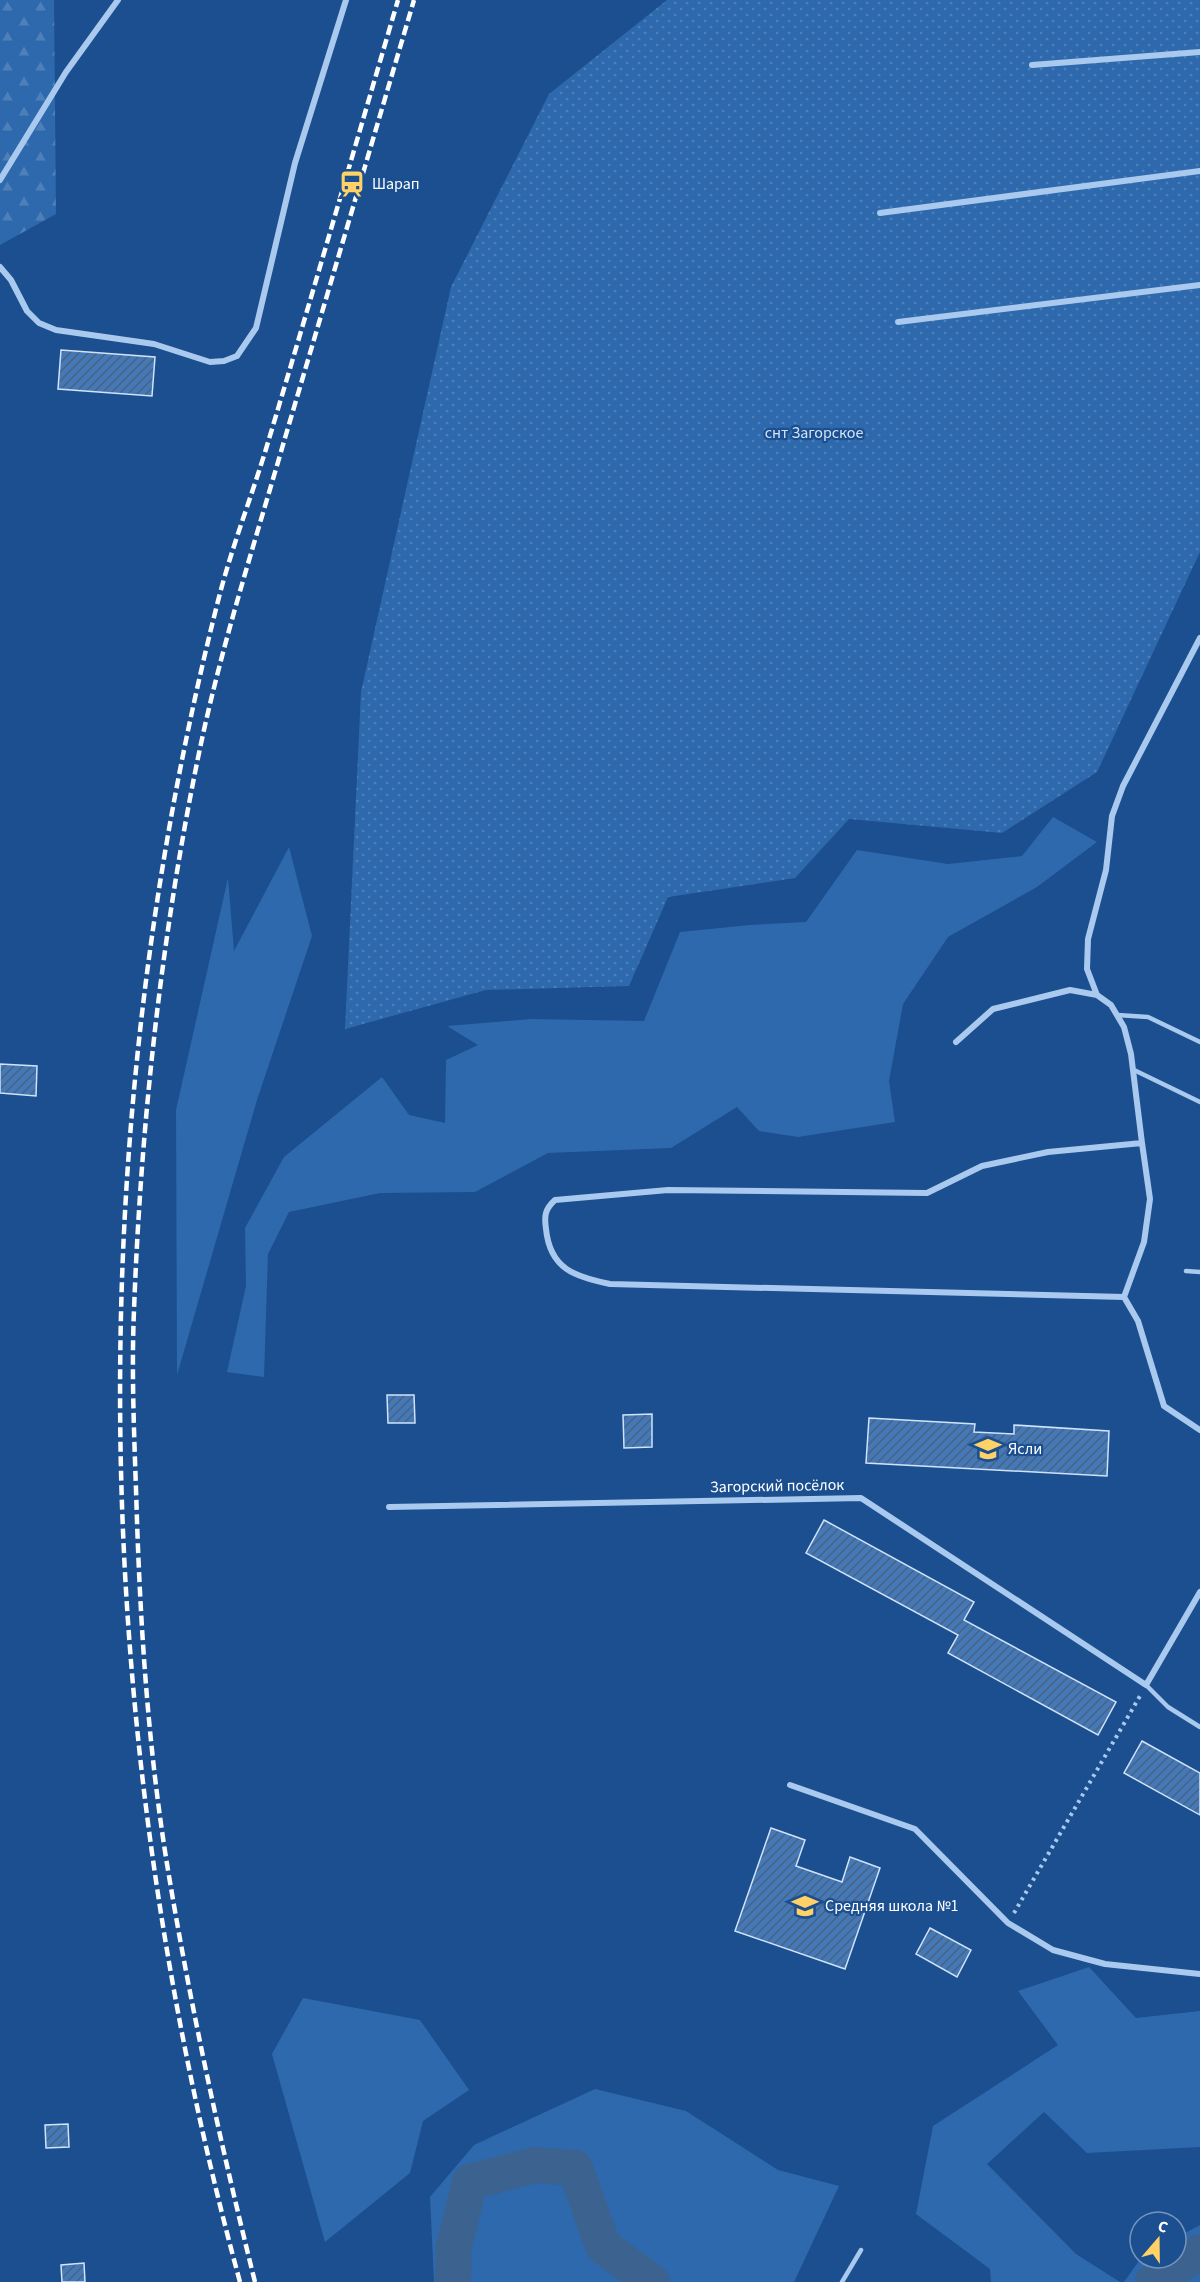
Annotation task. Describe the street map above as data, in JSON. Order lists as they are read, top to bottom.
{
  "streets": {
    "street": ["Загорский посёлок"]
  },
  "parks": ["снт Загорское"],
  "places": {
    "station": ["Шарап"],
    "school or university": ["Ясли", "Средняя школа №1"]
  },
  "north": "top"
}
